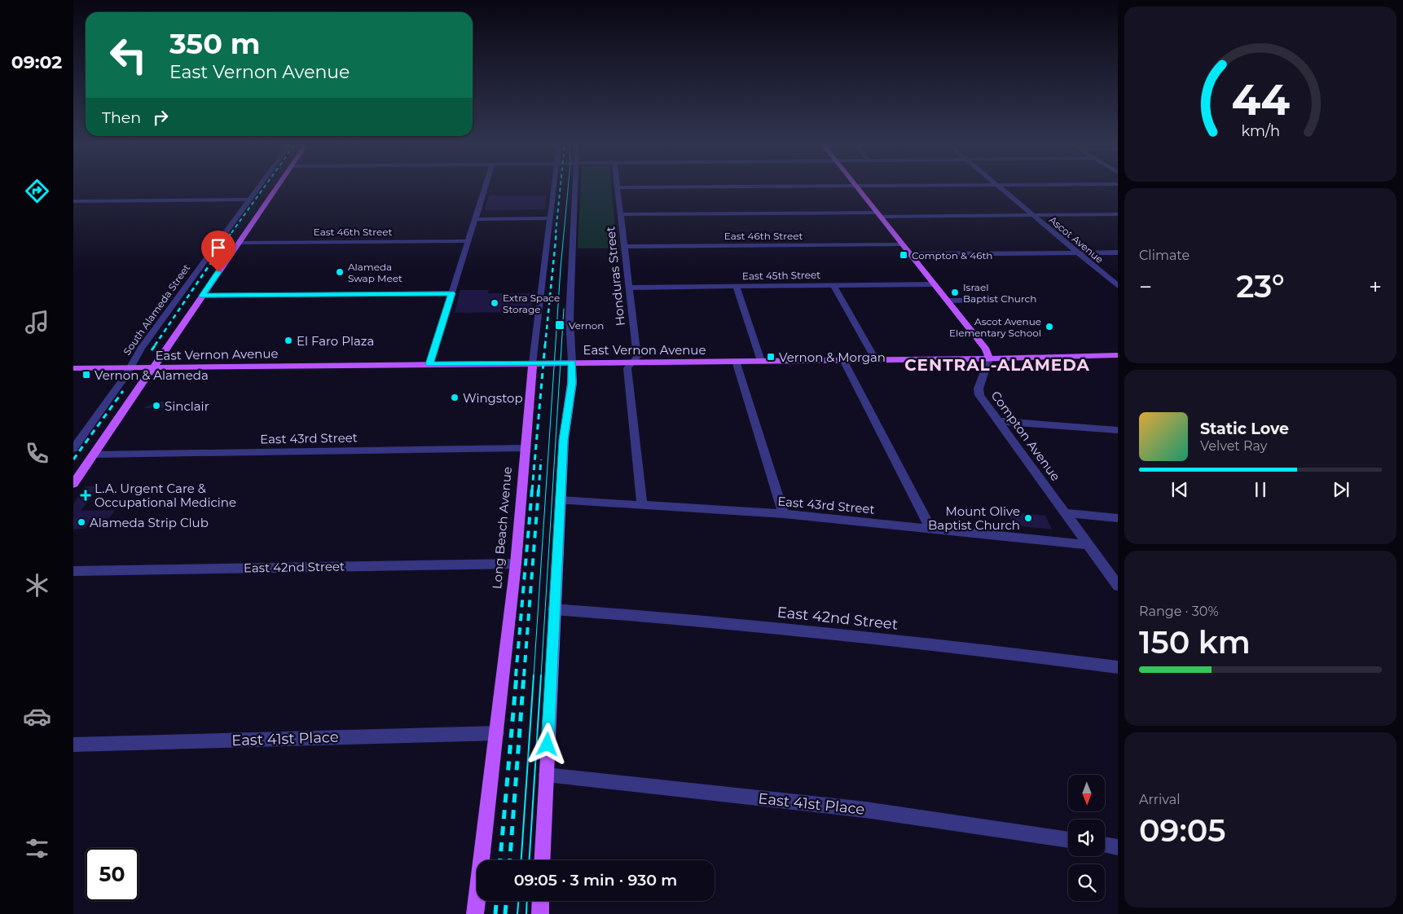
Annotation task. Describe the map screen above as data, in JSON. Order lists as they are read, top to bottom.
{
  "streets": {
    "main road": ["East Vernon Avenue", "Long Beach Avenue"],
    "street": [
      "East 46th Street",
      "Ascot Avenue",
      "East 45th Street",
      "Honduras Street",
      "South Alameda Street",
      "Compton Avenue",
      "East 43rd Street",
      "East 42nd Street",
      "East 41st Place"
    ]
  },
  "crossings": [
    ["East 46th Street", "Honduras Street"],
    ["East 45th Street", "Honduras Street"],
    ["Honduras Street", "East Vernon Avenue"],
    ["Honduras Street", "East 43rd Street"],
    ["South Alameda Street", "East Vernon Avenue"],
    ["East Vernon Avenue", "Compton Avenue"],
    ["East Vernon Avenue", "Long Beach Avenue"],
    ["Compton Avenue", "East 43rd Street"],
    ["East 43rd Street", "Long Beach Avenue"],
    ["Long Beach Avenue", "East 42nd Street"],
    ["Long Beach Avenue", "East 41st Place"]
  ],
  "districts": ["CENTRAL-ALAMEDA"],
  "places": {
    "transit": [
      "Compton & 46th",
      "Vernon",
      "Vernon & Morgan",
      "Vernon & Alameda"
    ],
    "other": [
      "Alameda Swap Meet",
      "Israel Baptist Church",
      "Extra Space Storage",
      "Ascot Avenue Elementary School",
      "El Faro Plaza",
      "Wingstop",
      "Sinclair",
      "Mount Olive Baptist Church",
      "Alameda Strip Club"
    ],
    "health": ["L.A. Urgent Care & Occupational Medicine"]
  },
  "north": "bottom",
  "page": {
    "tabs": "09:02",
    "turn": ["350 m", "East Vernon Avenue"],
    "then": "Then",
    "tile": [
      "Climate",
      ["Range · 30%", "150 km"],
      ["Arrival", "09:05"]
    ],
    "heat": ["−", "23°", "+"],
    "song": ["Static Love", "Velvet Ray"],
    "limit": "50",
    "trip": "09:05 · 3 min · 930 m",
    "gauge": ["44", "km/h"]
  }
}
